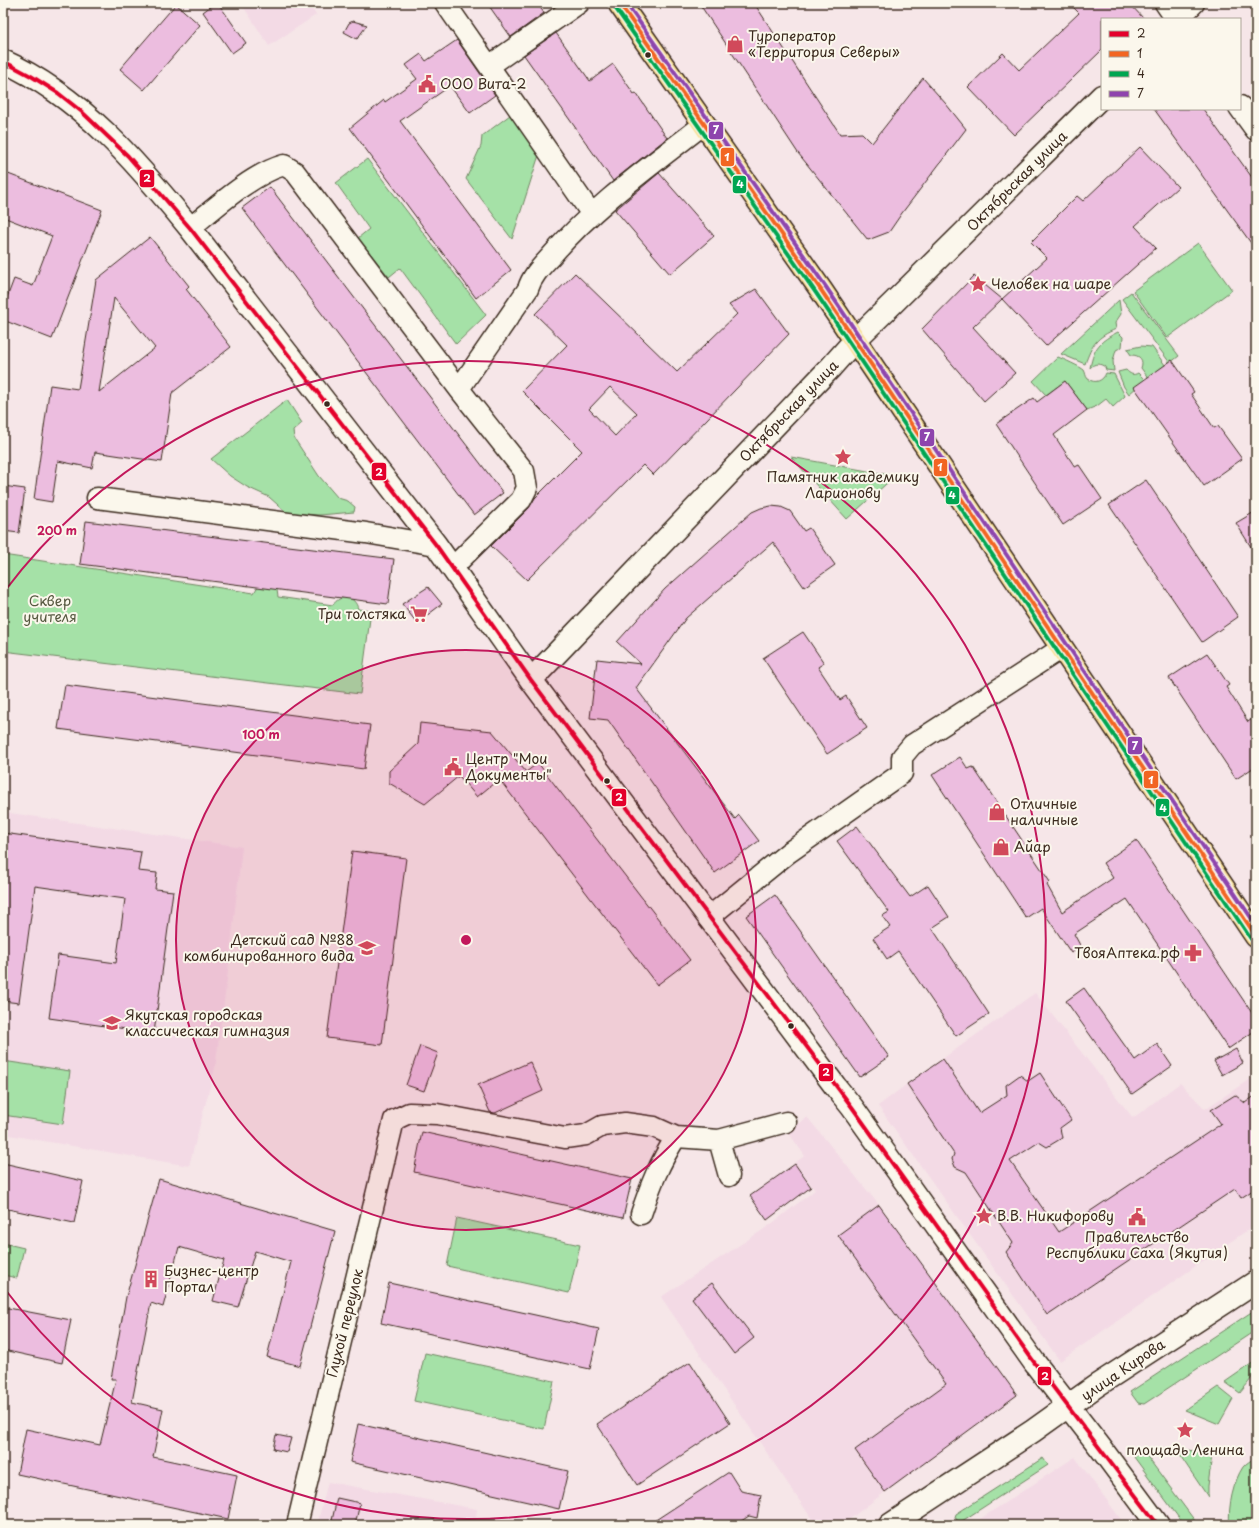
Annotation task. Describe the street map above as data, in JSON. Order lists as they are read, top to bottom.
{
  "streets": {
    "street": ["Октябрьская улица", "Глухой переулок", "улица Кирова"]
  },
  "parks": ["Сквер учителя"],
  "places": {
    "shop": ["Туроператор «Территория Северы»", "Отличные наличные", "Айар"],
    "public building": ["ООО Вита-2", "Центр \"Мои Документы\"", "Правительство Республики Саха (Якутия)"],
    "place": [
      "Человек на шаре",
      "Памятник академику Ларионову",
      "В.В. Никифорову",
      "площадь Ленина"
    ],
    "supermarket": ["Три толстяка"],
    "school or university": ["Детский сад №88 комбинированного вида", "Якутская городская классическая гимназия"],
    "pharmacy": ["ТвояАптека.рф"],
    "building": ["Бизнес-центр Портал"]
  },
  "lines": [
    "transit line 1",
    "transit line 7",
    "transit line 4",
    "transit line 2"
  ],
  "legend": [
    "2",
    "1",
    "4",
    "7"
  ],
  "rings": ["200 m", "100 m"]
}
